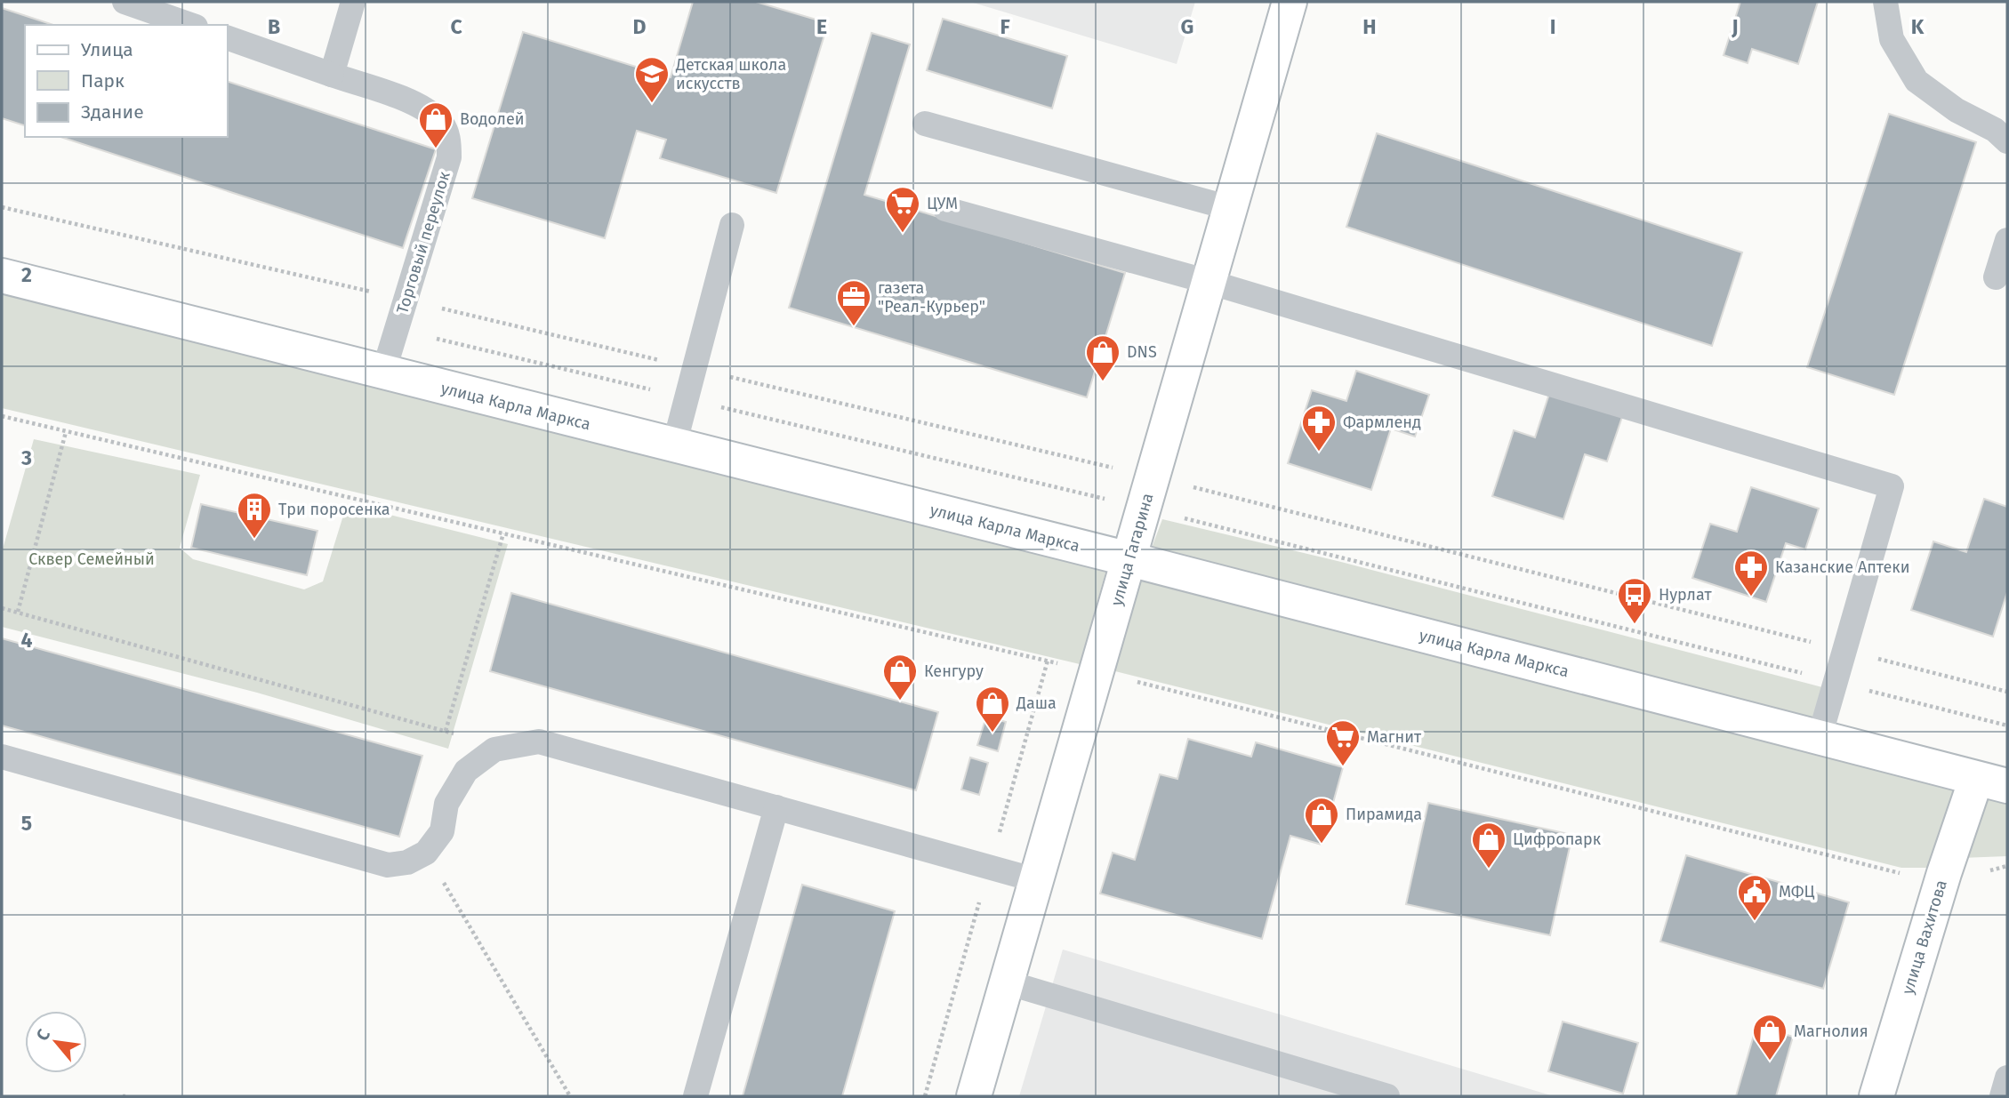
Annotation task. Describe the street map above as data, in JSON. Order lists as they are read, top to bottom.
{
  "streets": {
    "street": ["улица Карла Маркса", "улица Гагарина", "улица Вахитова"],
    "lane": ["Торговый переулок"]
  },
  "crossings": [
    ["Торговый переулок", "улица Карла Маркса"],
    ["улица Карла Маркса", "улица Гагарина"],
    ["улица Карла Маркса", "улица Вахитова"]
  ],
  "parks": ["Сквер Семейный"],
  "places": {
    "school or university": ["Детская школа искусств"],
    "shop": [
      "Водолей",
      "DNS",
      "Кенгуру",
      "Даша",
      "Пирамида",
      "Цифропарк",
      "Магнолия"
    ],
    "supermarket": ["ЦУМ", "Магнит"],
    "office": ["газета \"Реал-Курьер\""],
    "pharmacy": ["Фармленд", "Казанские Аптеки"],
    "building": ["Три поросенка"],
    "bus stop": ["Нурлат"],
    "public building": ["МФЦ"]
  },
  "legend": ["Улица", "Парк", "Здание"],
  "north": "top left",
  "grid": {
    "columns": [
      "B",
      "C",
      "D",
      "E",
      "F",
      "G",
      "H",
      "I",
      "J",
      "K"
    ],
    "rows": [
      "2",
      "3",
      "4",
      "5"
    ]
  }
}
